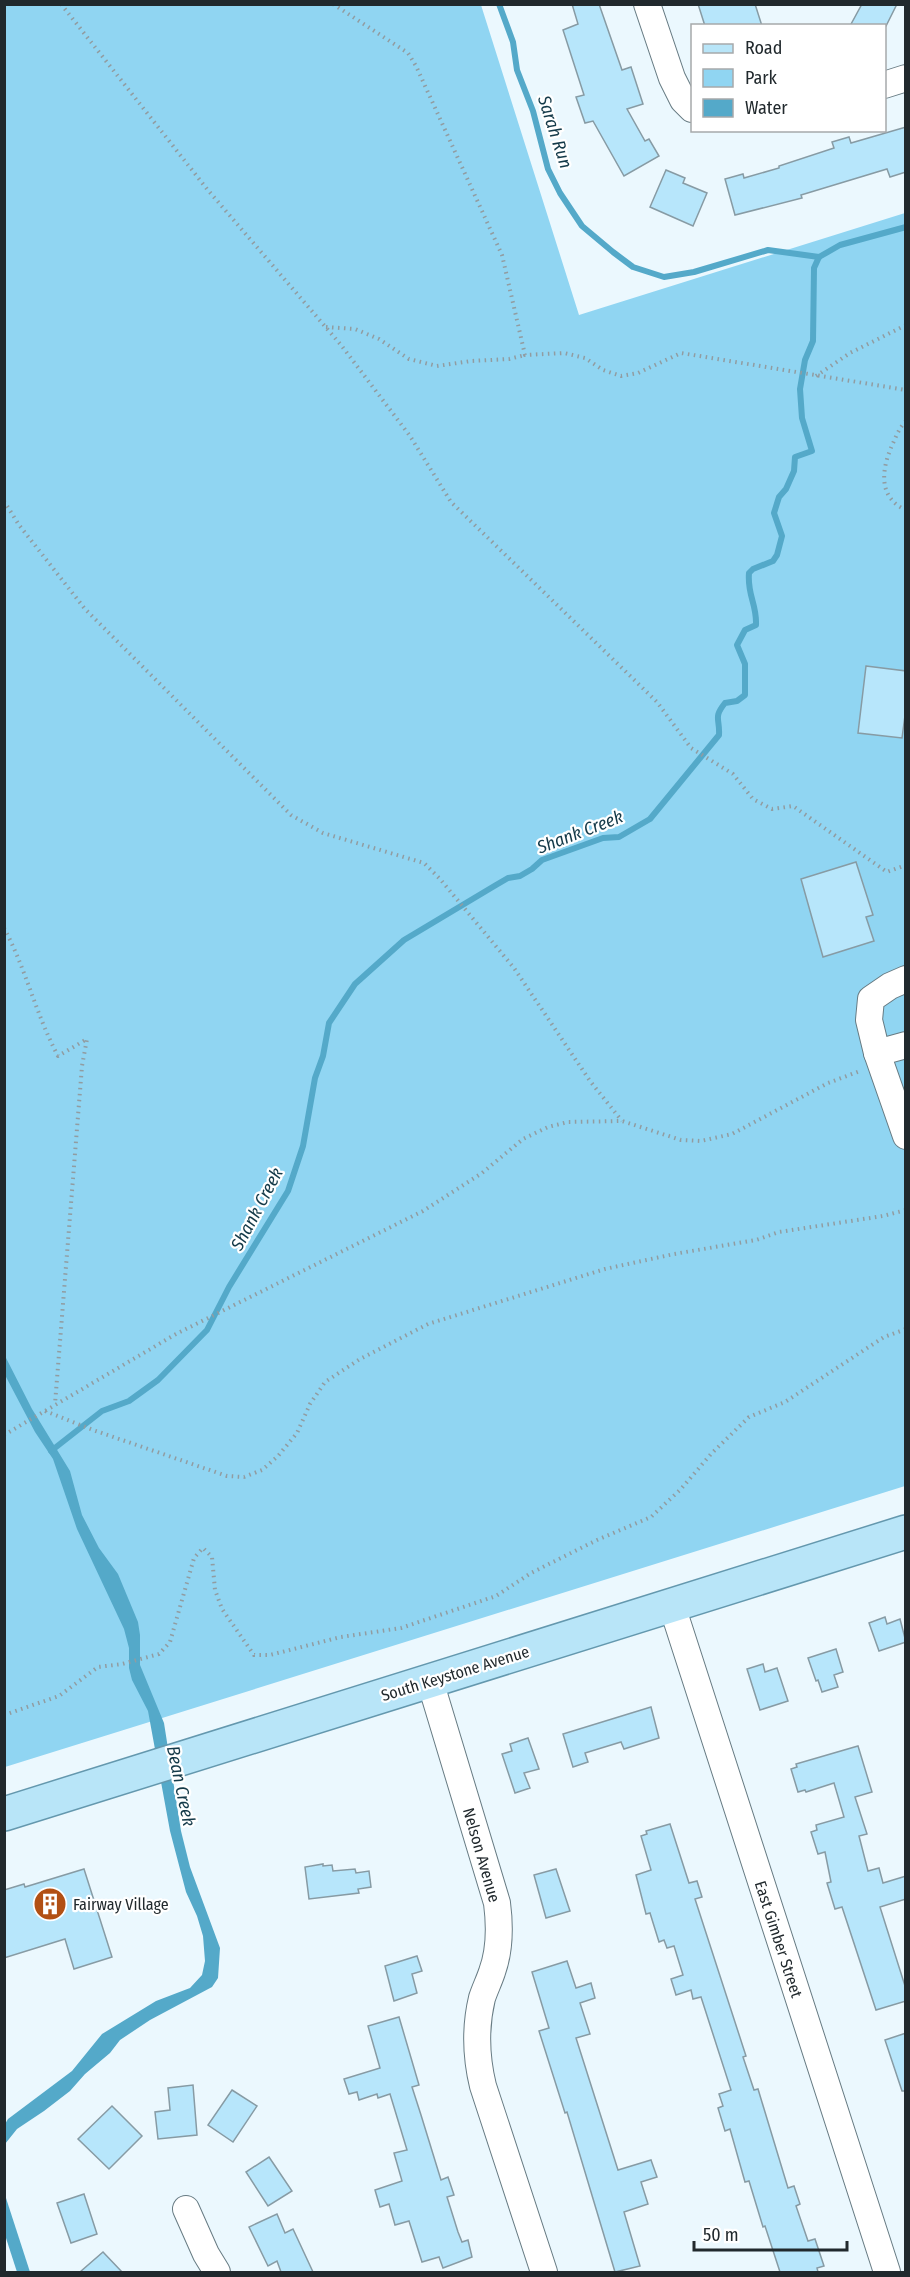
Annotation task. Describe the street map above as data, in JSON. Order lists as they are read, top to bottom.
{
  "streets": {
    "main road": ["South Keystone Avenue"],
    "street": ["Nelson Avenue", "East Gimber Street"]
  },
  "crossings": [
    ["South Keystone Avenue", "Nelson Avenue"],
    ["South Keystone Avenue", "East Gimber Street"]
  ],
  "water": ["Sarah Run", "Shank Creek", "Bean Creek"],
  "places": {
    "building": ["Fairway Village"]
  },
  "legend": ["Road", "Park", "Water"],
  "scale_bar": "50 m"
}
